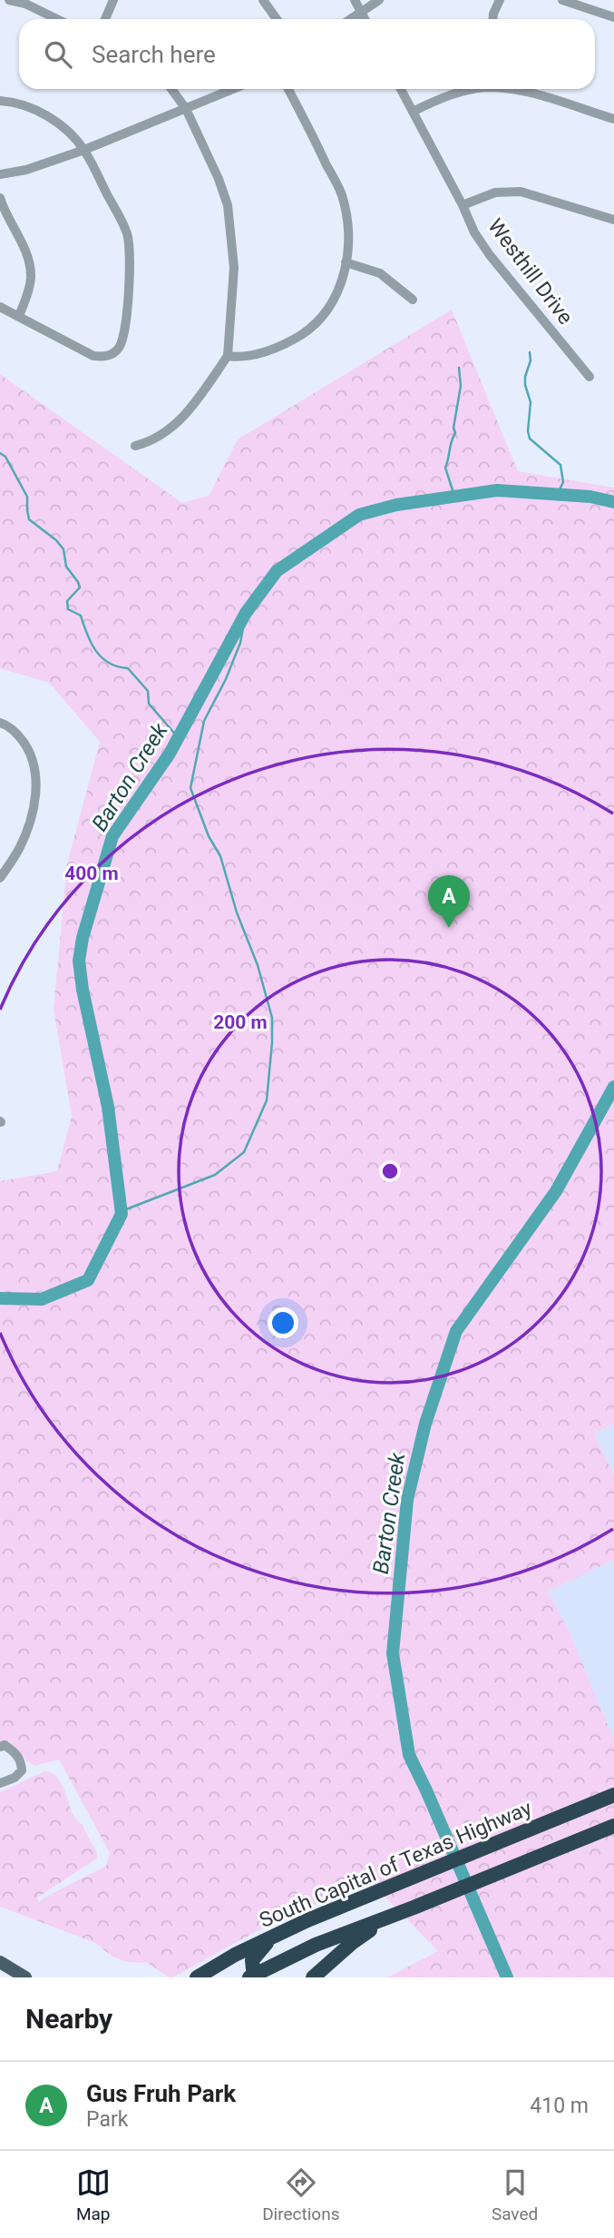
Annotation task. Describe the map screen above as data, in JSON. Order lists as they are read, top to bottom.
{
  "streets": {
    "highway": ["South Capital of Texas Highway"],
    "street": ["Westhill Drive"]
  },
  "water": ["Barton Creek"],
  "page": {
    "search": "Search here",
    "pins": "A",
    "heading": "Nearby",
    "list": [
      {
        "mark": "A",
        "name": "Gus Fruh Park",
        "note": "Park",
        "value": "410 m"
      }
    ],
    "nav": ["Map", "Directions", "Saved"]
  },
  "rings": ["400 m", "200 m"]
}
